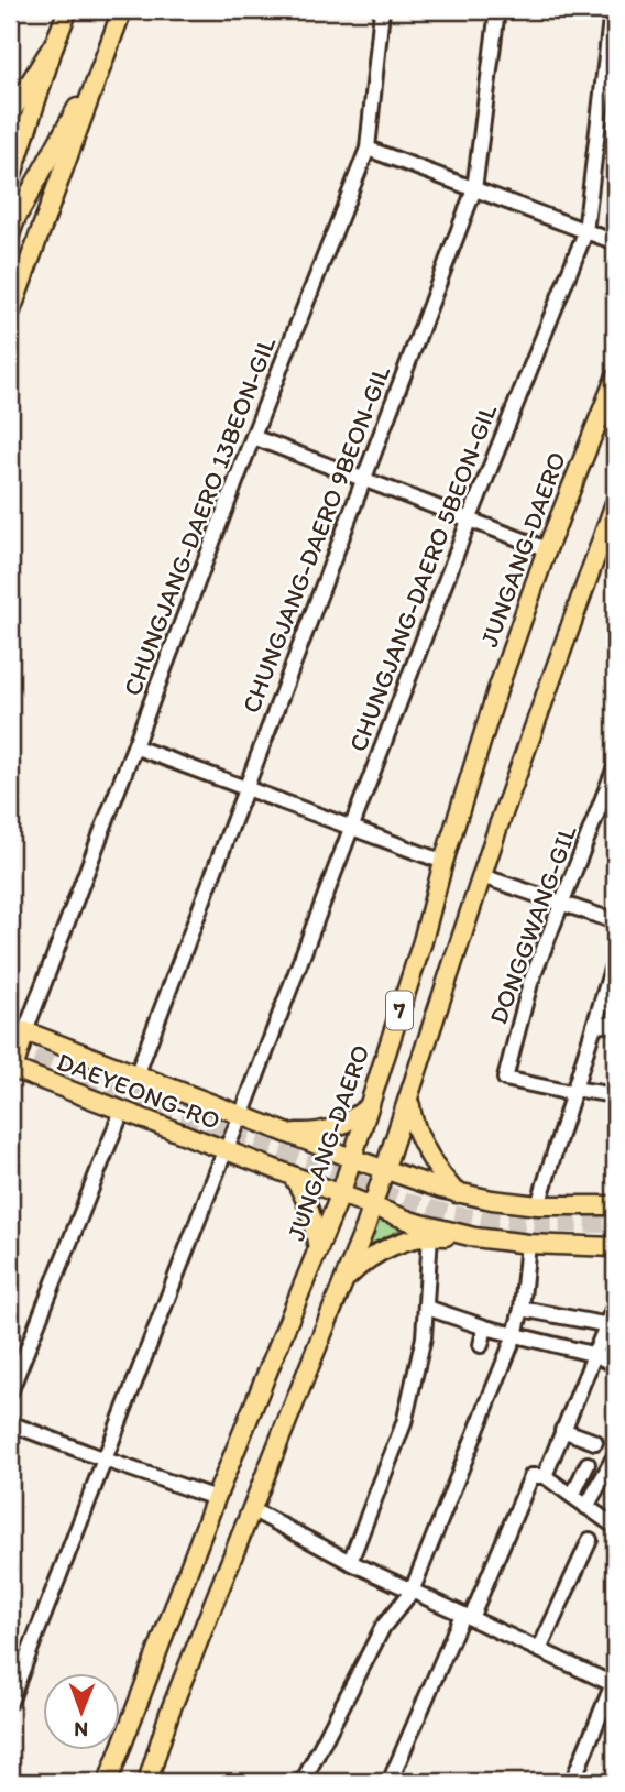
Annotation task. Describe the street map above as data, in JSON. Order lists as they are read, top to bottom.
{
  "streets": {
    "main road": ["JUNGANG-DAERO", "7", "DAEYEONG-RO"],
    "street": [
      "CHUNGJANG-DAERO 13BEON-GIL",
      "CHUNGJANG-DAERO 9BEON-GIL",
      "CHUNGJANG-DAERO 5BEON-GIL",
      "DONGGWANG-GIL"
    ]
  },
  "crossings": [
    ["CHUNGJANG-DAERO 13BEON-GIL", "DAEYEONG-RO"],
    ["CHUNGJANG-DAERO 9BEON-GIL", "DAEYEONG-RO"],
    ["JUNGANG-DAERO", "DAEYEONG-RO"],
    ["CHUNGJANG-DAERO 5BEON-GIL", "DAEYEONG-RO"],
    ["7", "DAEYEONG-RO"]
  ],
  "north": "bottom"
}
